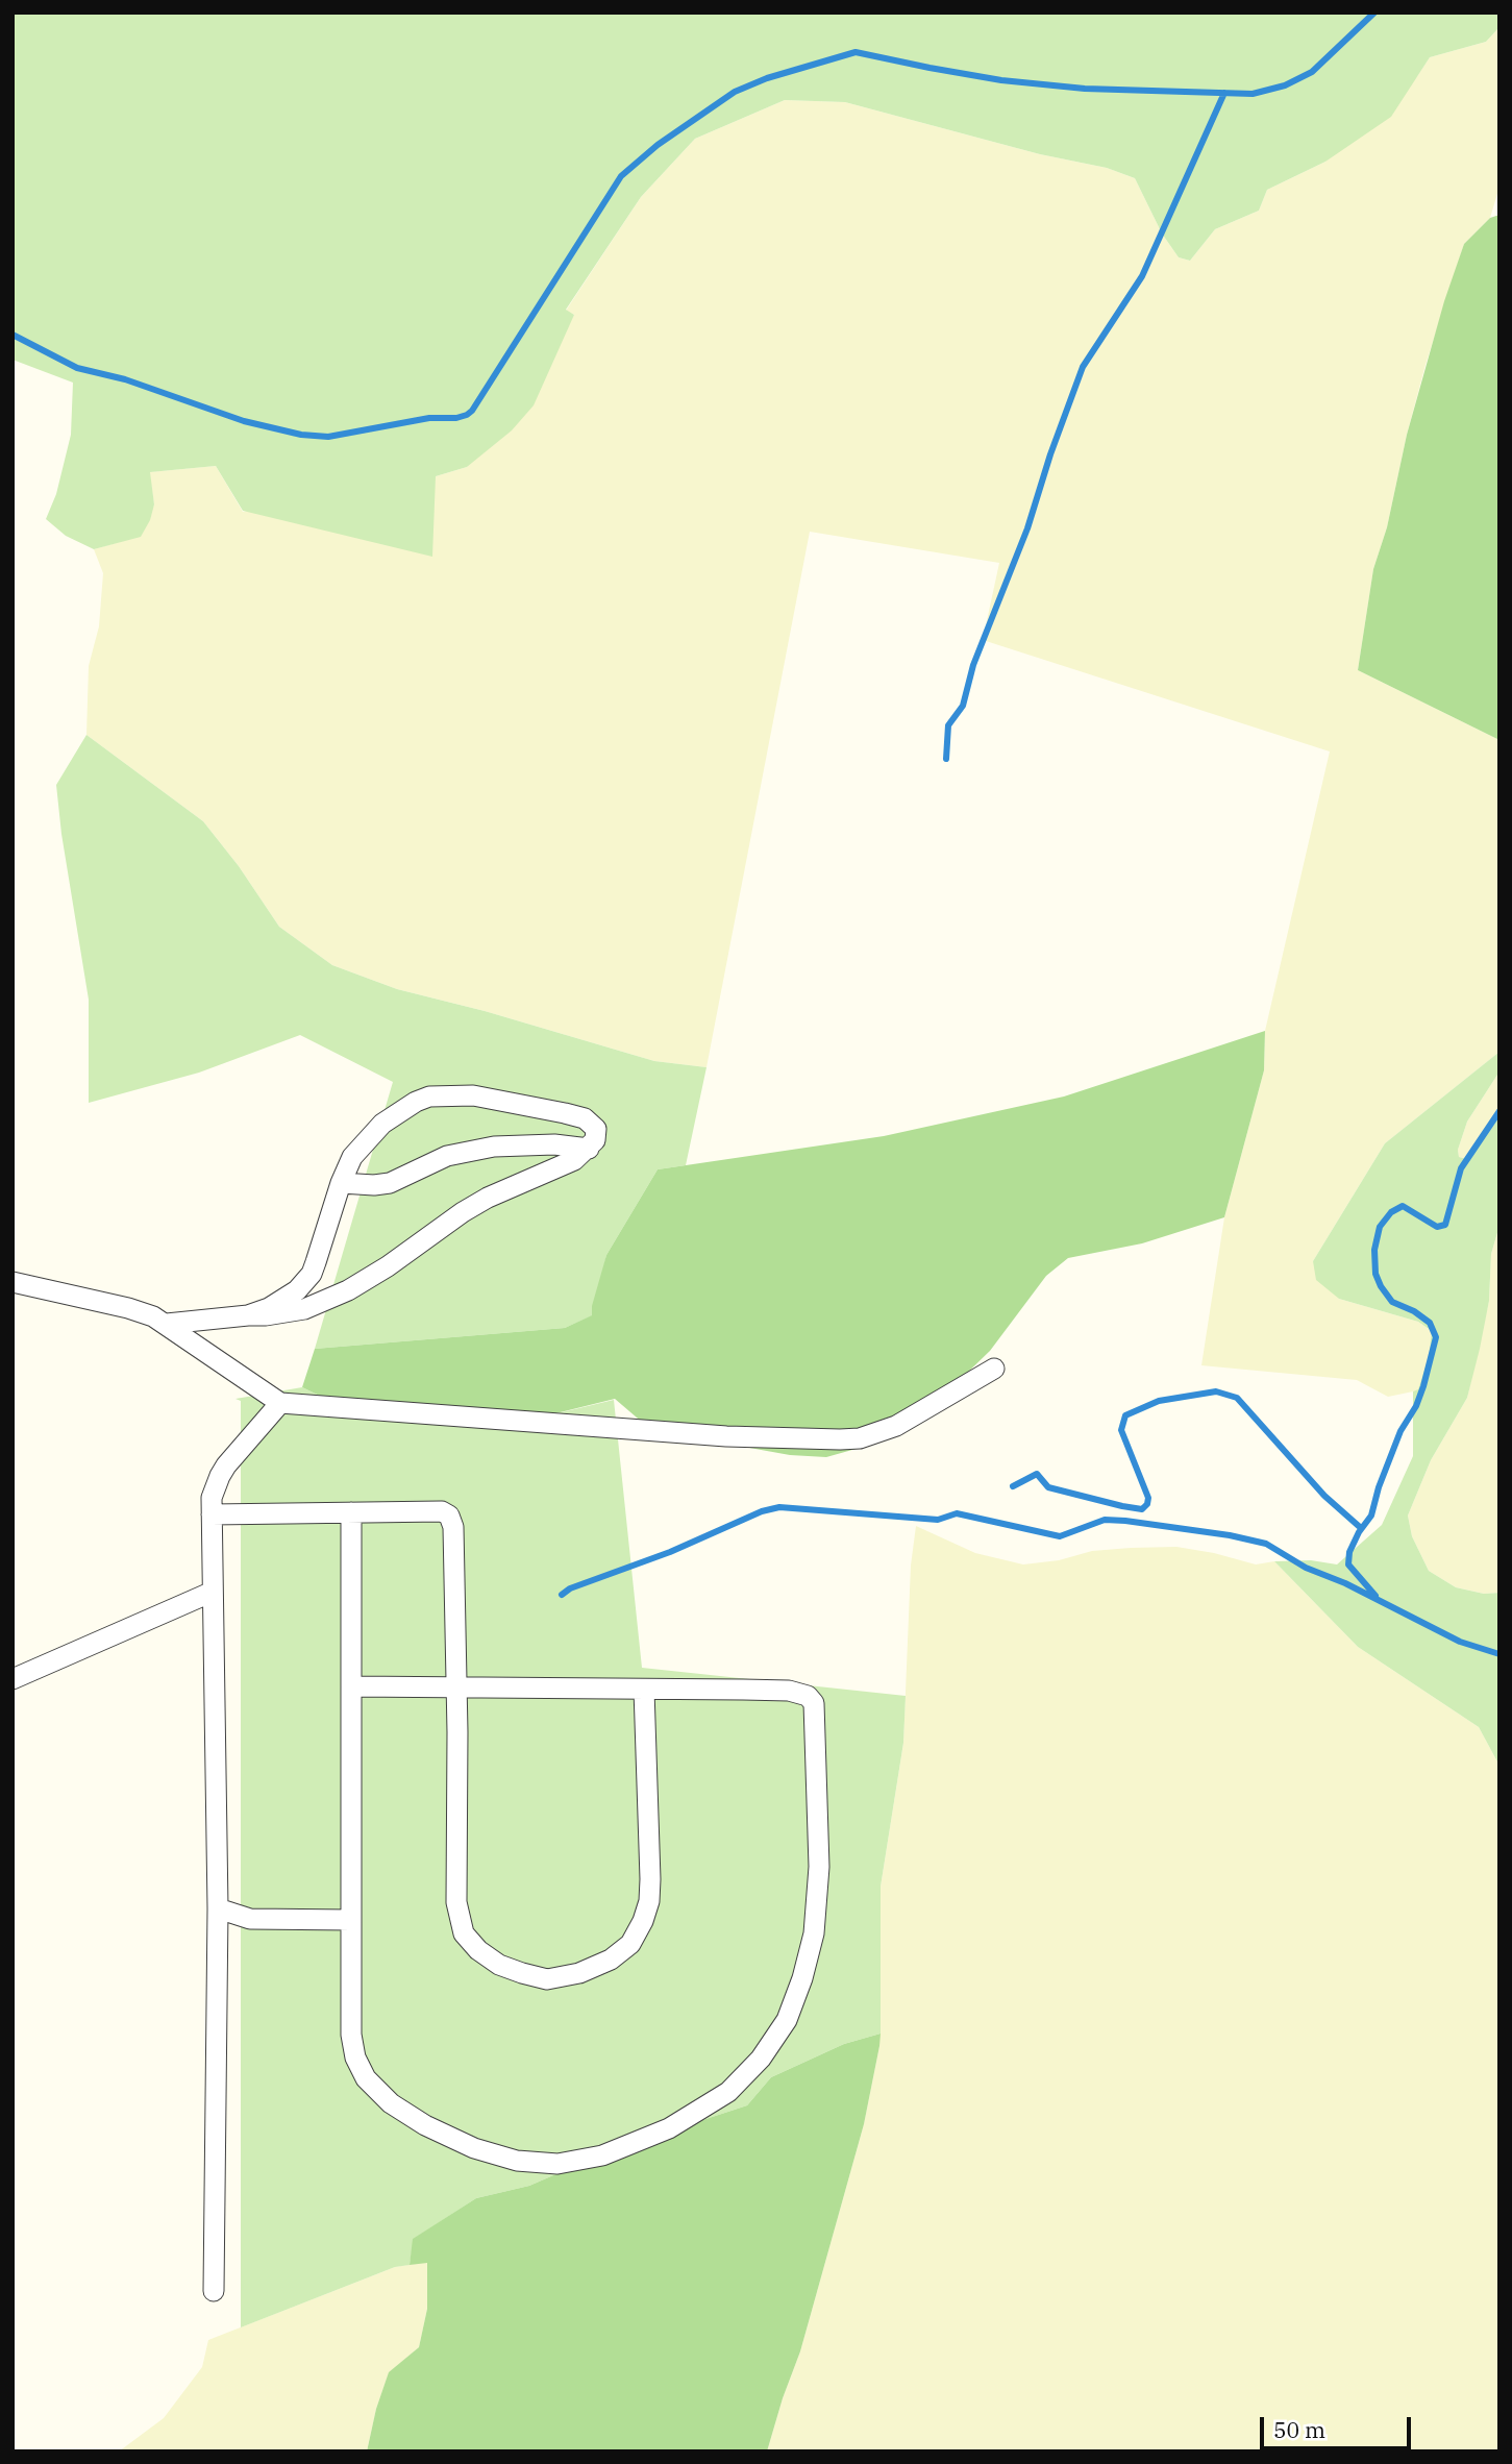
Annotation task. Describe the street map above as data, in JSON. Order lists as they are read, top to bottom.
{
  "scale_bar": "50 m"
}
